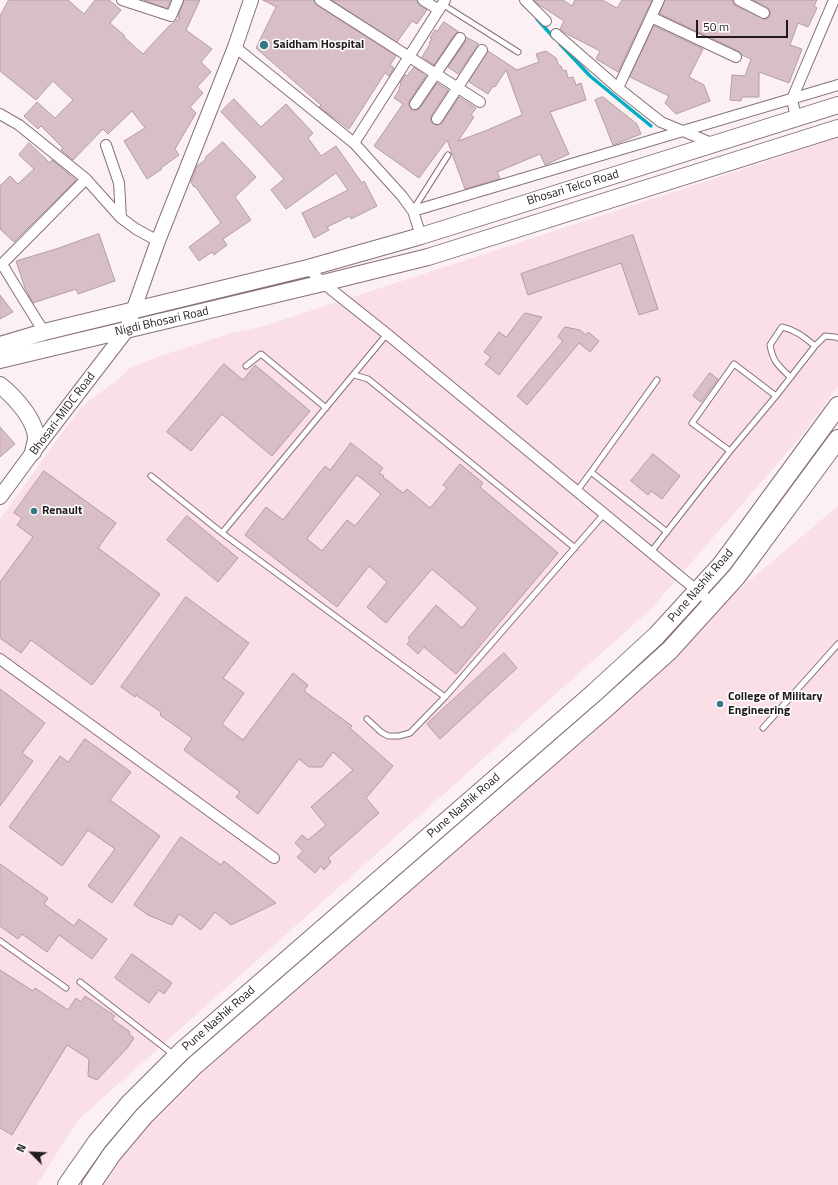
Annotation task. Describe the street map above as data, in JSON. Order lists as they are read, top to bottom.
{
  "streets": {
    "highway": ["Pune Nashik Road"],
    "main road": ["Bhosari Telco Road", "Nigdi Bhosari Road"],
    "street": ["Bhosari-MIDC Road"]
  },
  "crossings": [
    ["Bhosari Telco Road", "Nigdi Bhosari Road"],
    ["Nigdi Bhosari Road", "Bhosari-MIDC Road"]
  ],
  "places": ["Saidham Hospital", "Renault", "College of Military Engineering"],
  "scale_bar": "50 m",
  "north": "top left"
}
